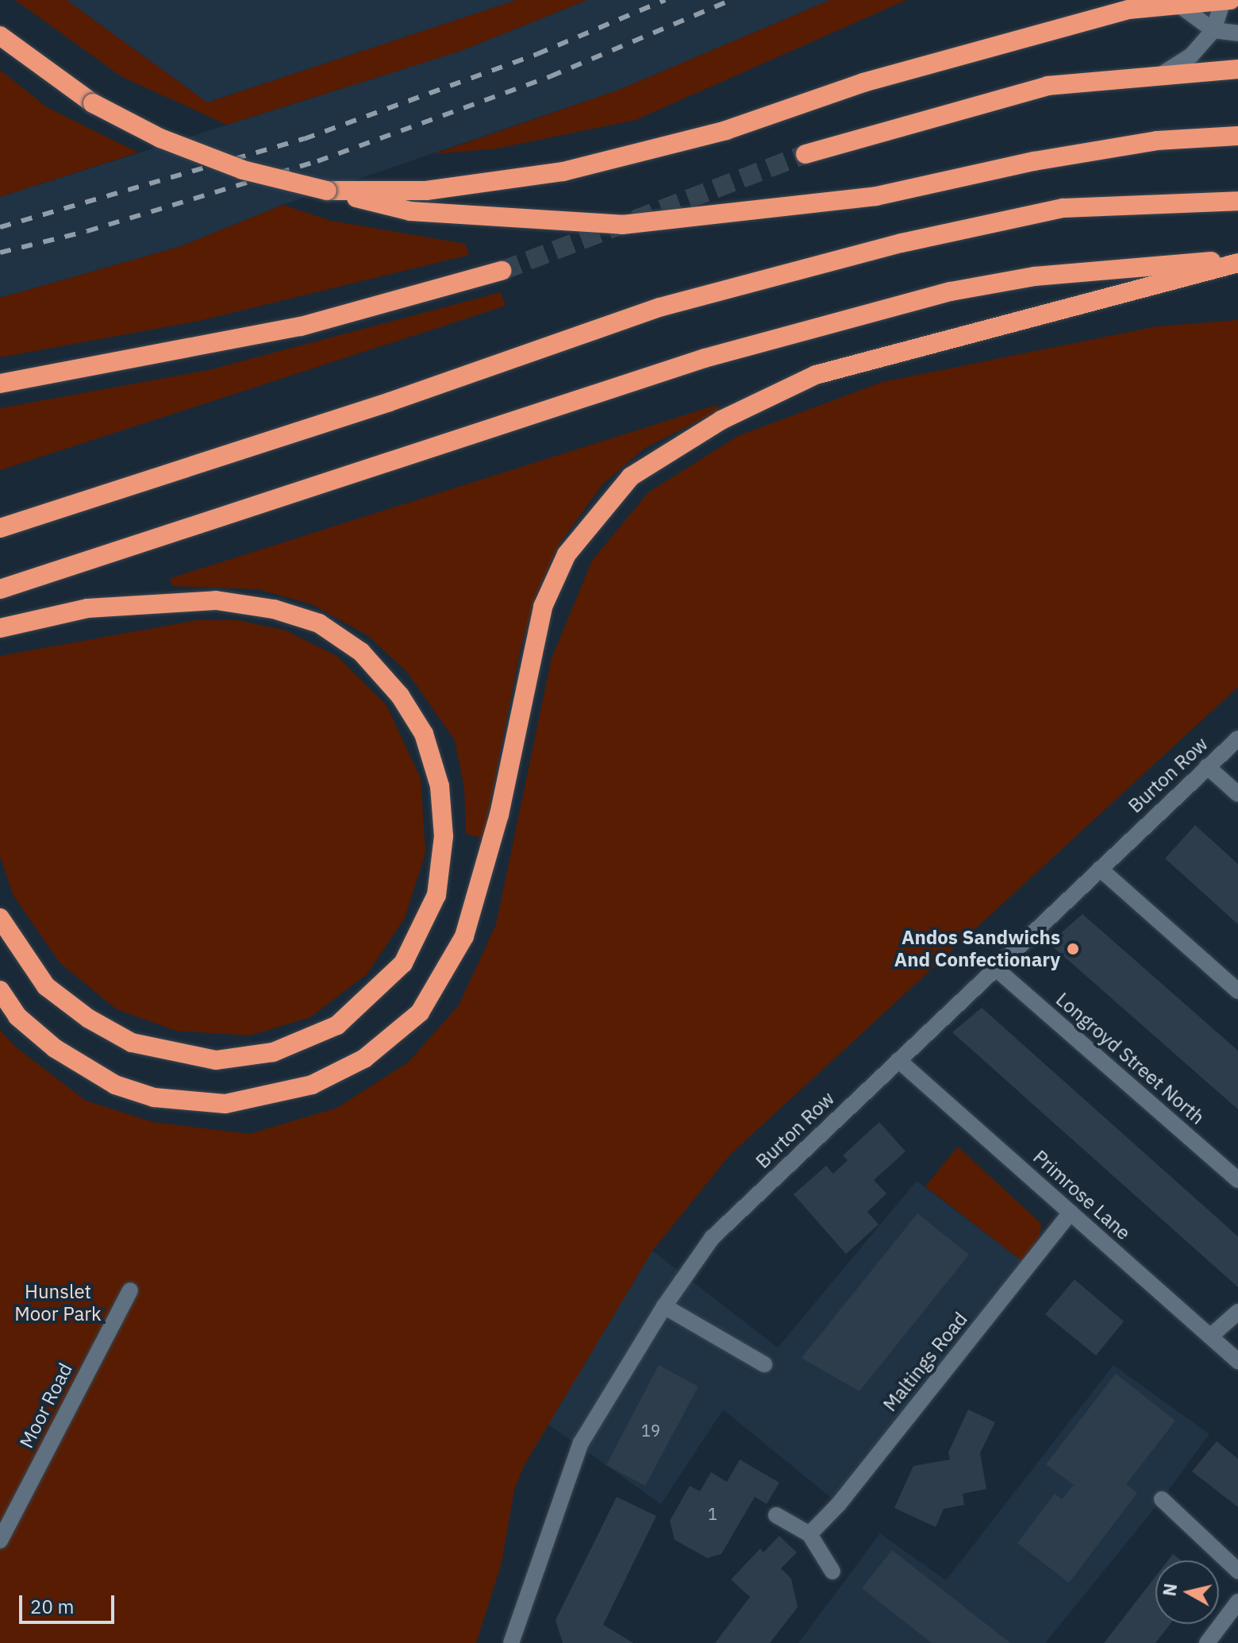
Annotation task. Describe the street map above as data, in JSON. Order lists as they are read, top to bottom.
{
  "streets": {
    "street": [
      "Burton Row",
      "Longroyd Street North",
      "Primrose Lane",
      "Maltings Road",
      "Moor Road"
    ]
  },
  "crossings": [
    ["Burton Row", "Longroyd Street North"],
    ["Burton Row", "Primrose Lane"],
    ["Primrose Lane", "Maltings Road"]
  ],
  "parks": ["Hunslet Moor Park"],
  "places": ["Andos Sandwichs And Confectionary"],
  "house_numbers": ["19", "1"],
  "scale_bar": "20 m",
  "north": "left"
}
